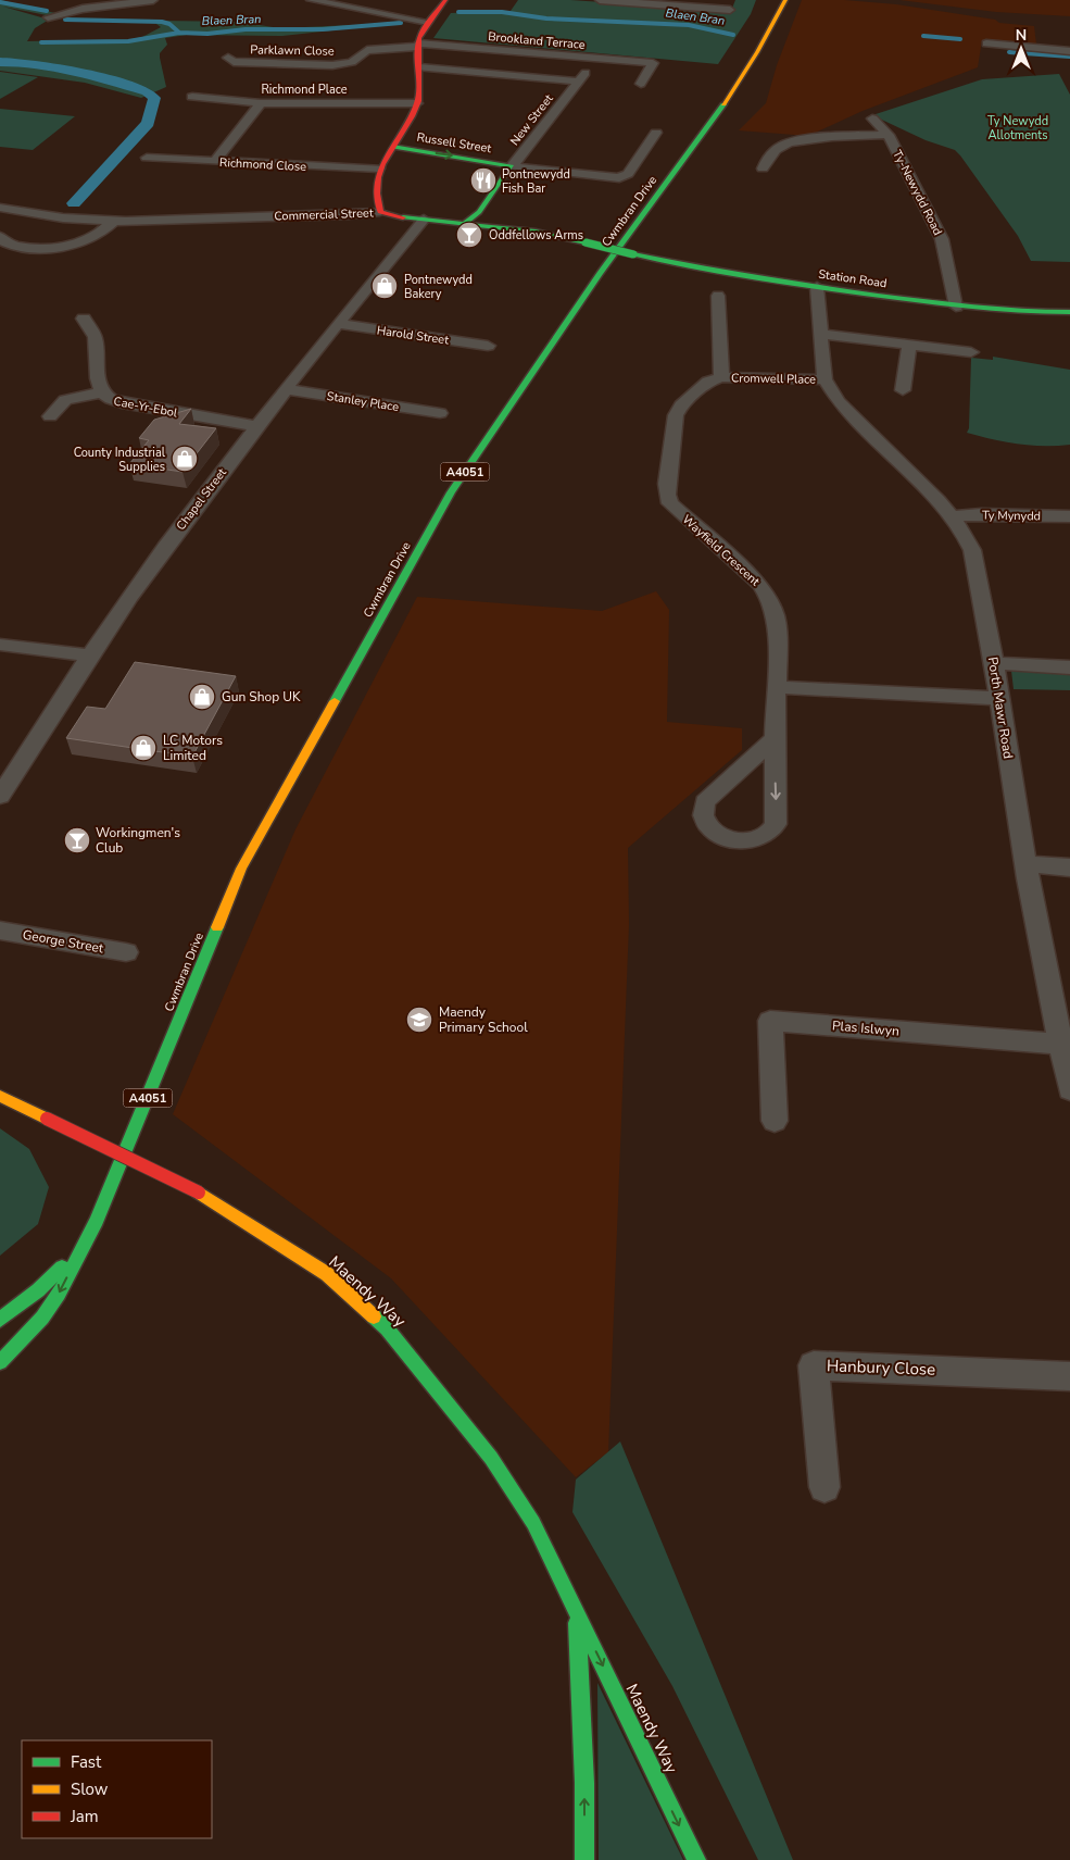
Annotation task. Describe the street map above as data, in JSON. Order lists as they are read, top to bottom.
{
  "streets": {
    "street": [
      "Brookland Terrace",
      "Parklawn Close",
      "Richmond Place",
      "New Street",
      "Russell Street",
      "Richmond Close",
      "Ty-Newydd Road",
      "Cwmbran Drive",
      "Commercial Street",
      "Station Road",
      "Harold Street",
      "Cromwell Place",
      "Stanley Place",
      "Cae-Yr-Ebol",
      "A4051",
      "Chapel Street",
      "Ty Mynydd",
      "Wayfield Crescent",
      "Porth Mawr Road",
      "George Street",
      "Plas Islwyn",
      "Maendy Way",
      "Hanbury Close"
    ]
  },
  "crossings": [
    ["Brookland Terrace", "Parklawn Close"],
    ["Brookland Terrace", "New Street"],
    ["New Street", "Russell Street"],
    ["New Street", "Commercial Street"],
    ["Ty-Newydd Road", "Station Road"],
    ["Commercial Street", "Station Road"],
    ["Commercial Street", "Chapel Street"],
    ["Harold Street", "Chapel Street"],
    ["Cromwell Place", "Wayfield Crescent"],
    ["Cromwell Place", "Porth Mawr Road"],
    ["Stanley Place", "Chapel Street"],
    ["Cae-Yr-Ebol", "Chapel Street"],
    ["Ty Mynydd", "Porth Mawr Road"],
    ["Porth Mawr Road", "Plas Islwyn"]
  ],
  "water": ["Blaen Bran"],
  "parks": ["Ty Newydd Allotments"],
  "places": {
    "restaurant": ["Pontnewydd Fish Bar"],
    "bar": ["Oddfellows Arms", "Workingmen's Club"],
    "shop": [
      "Pontnewydd Bakery",
      "County Industrial Supplies",
      "Gun Shop UK",
      "LC Motors Limited"
    ],
    "school or university": ["Maendy Primary School"]
  },
  "legend": ["Fast", "Slow", "Jam"],
  "north": "top"
}
